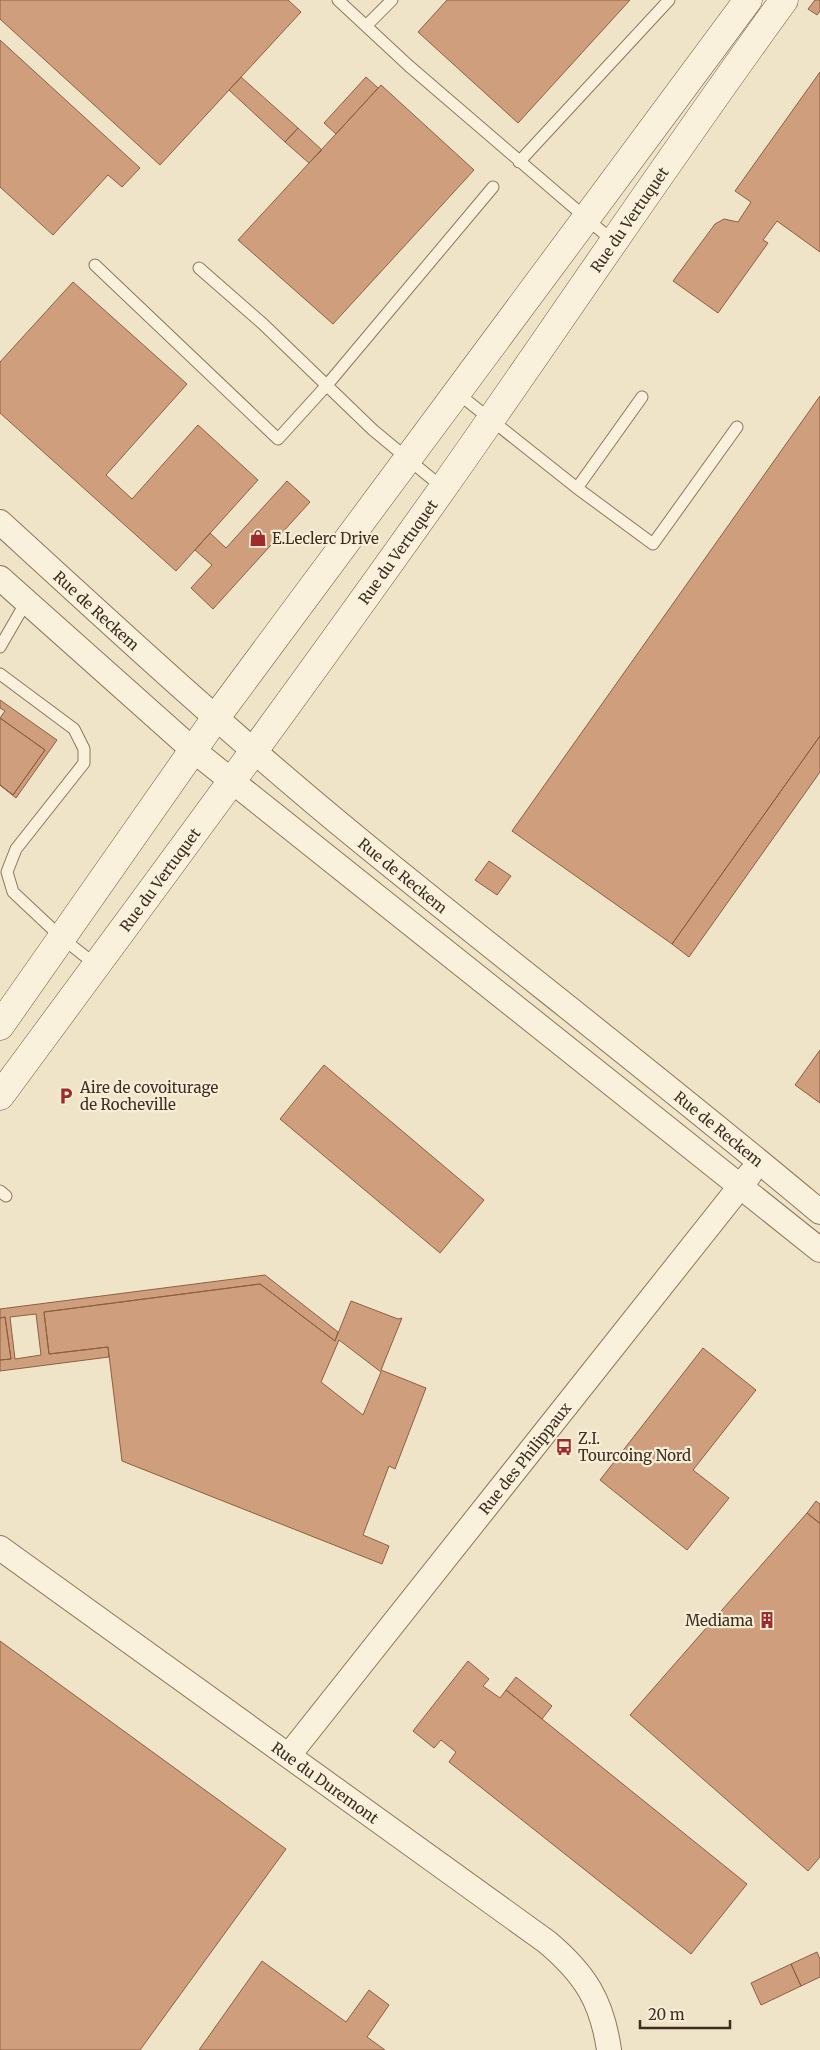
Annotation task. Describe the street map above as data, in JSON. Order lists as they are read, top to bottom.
{
  "streets": {
    "street": [
      "Rue du Vertuquet",
      "Rue de Reckem",
      "Rue des Philippaux",
      "Rue du Duremont"
    ]
  },
  "crossings": [
    ["Rue du Vertuquet", "Rue de Reckem"],
    ["Rue de Reckem", "Rue des Philippaux"],
    ["Rue des Philippaux", "Rue du Duremont"]
  ],
  "places": {
    "shop": ["E.Leclerc Drive"],
    "parking": ["Aire de covoiturage de Rocheville"],
    "bus stop": ["Z.I. Tourcoing Nord"],
    "building": ["Mediama"]
  },
  "scale_bar": "20 m"
}
